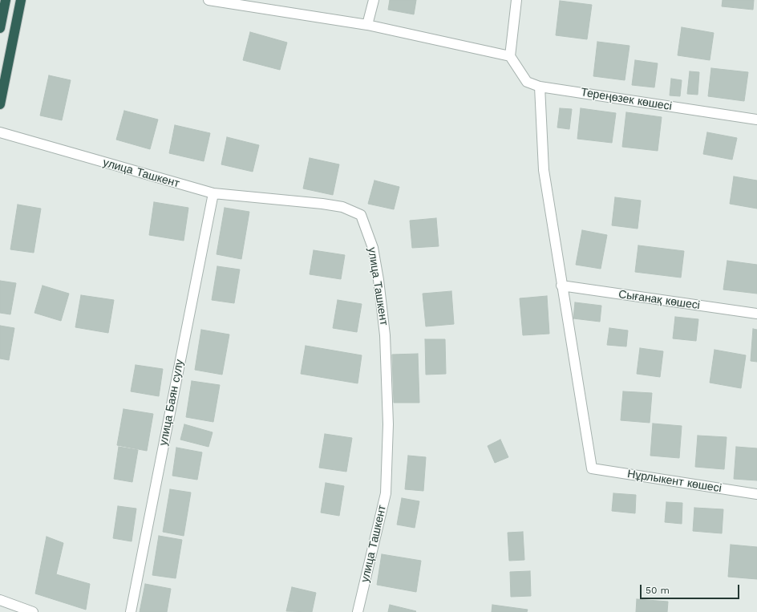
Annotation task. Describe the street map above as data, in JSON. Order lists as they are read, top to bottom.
{
  "streets": {
    "street": [
      "Тереңөзек көшесі",
      "улица Ташкент",
      "Сығанақ көшесі",
      "улица Баян сулу",
      "Нұрлыкент көшесі"
    ]
  },
  "crossings": [
    ["улица Ташкент", "улица Баян сулу"],
    ["Сығанақ көшесі", "Нұрлыкент көшесі"]
  ],
  "scale_bar": "50 m"
}
